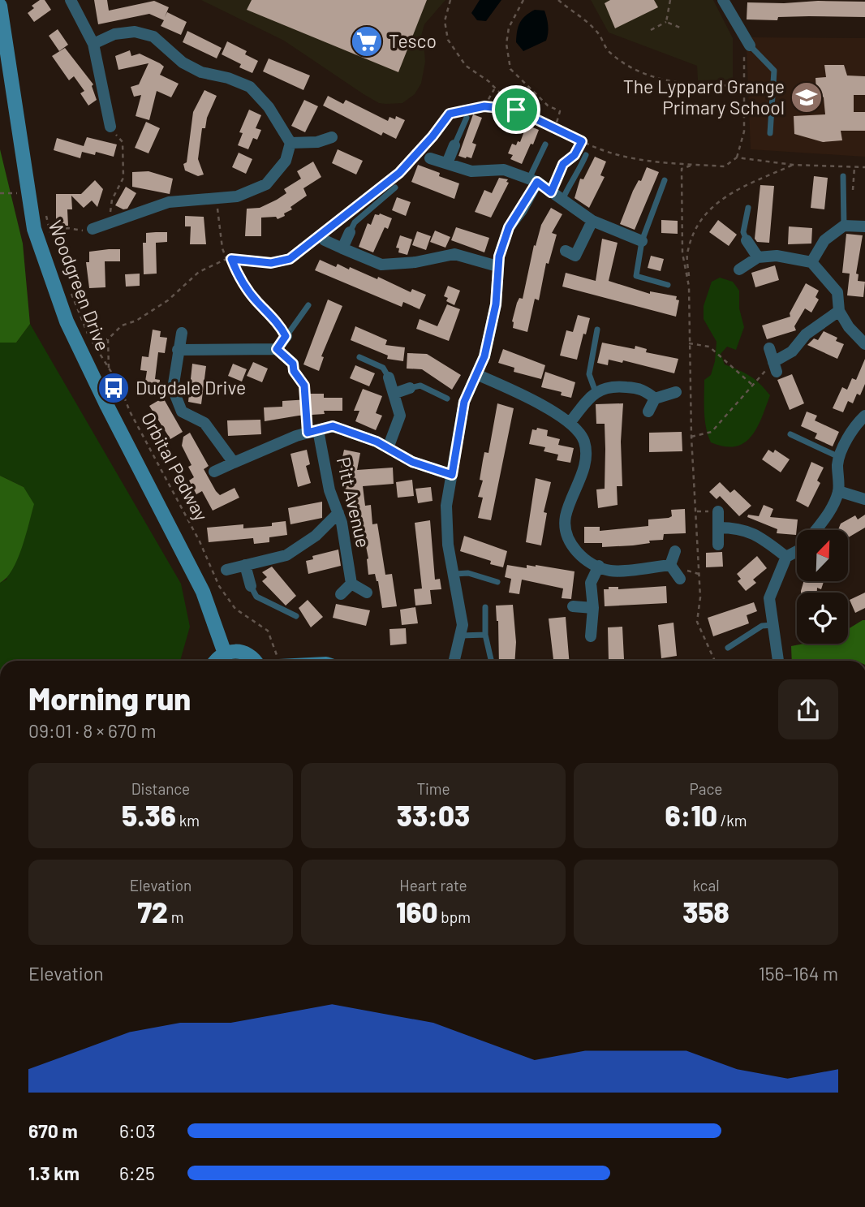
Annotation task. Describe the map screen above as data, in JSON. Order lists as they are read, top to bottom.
{
  "streets": {
    "main road": ["Woodgreen Drive"],
    "street": ["Pitt Avenue"],
    "path": ["Orbital Pedway"]
  },
  "places": {
    "supermarket": ["Tesco"],
    "school or university": ["The Lyppard Grange Primary School"],
    "bus stop": ["Dugdale Drive"]
  },
  "north": "top right",
  "page": {
    "heading": ["Morning run", "09:01 · 8 × 670 m"],
    "stats": [
      ["Distance", "5.36 km"],
      ["Time", "33:03"],
      ["Pace", "6:10 /km"],
      ["Elevation", "72 m"],
      ["Heart rate", "160 bpm"],
      ["kcal", "358"]
    ],
    "chart": ["Elevation", "156–164 m"],
    "list": [
      {
        "name": "670 m",
        "note": "6:03"
      },
      {
        "name": "1.3 km",
        "note": "6:25"
      }
    ]
  }
}
